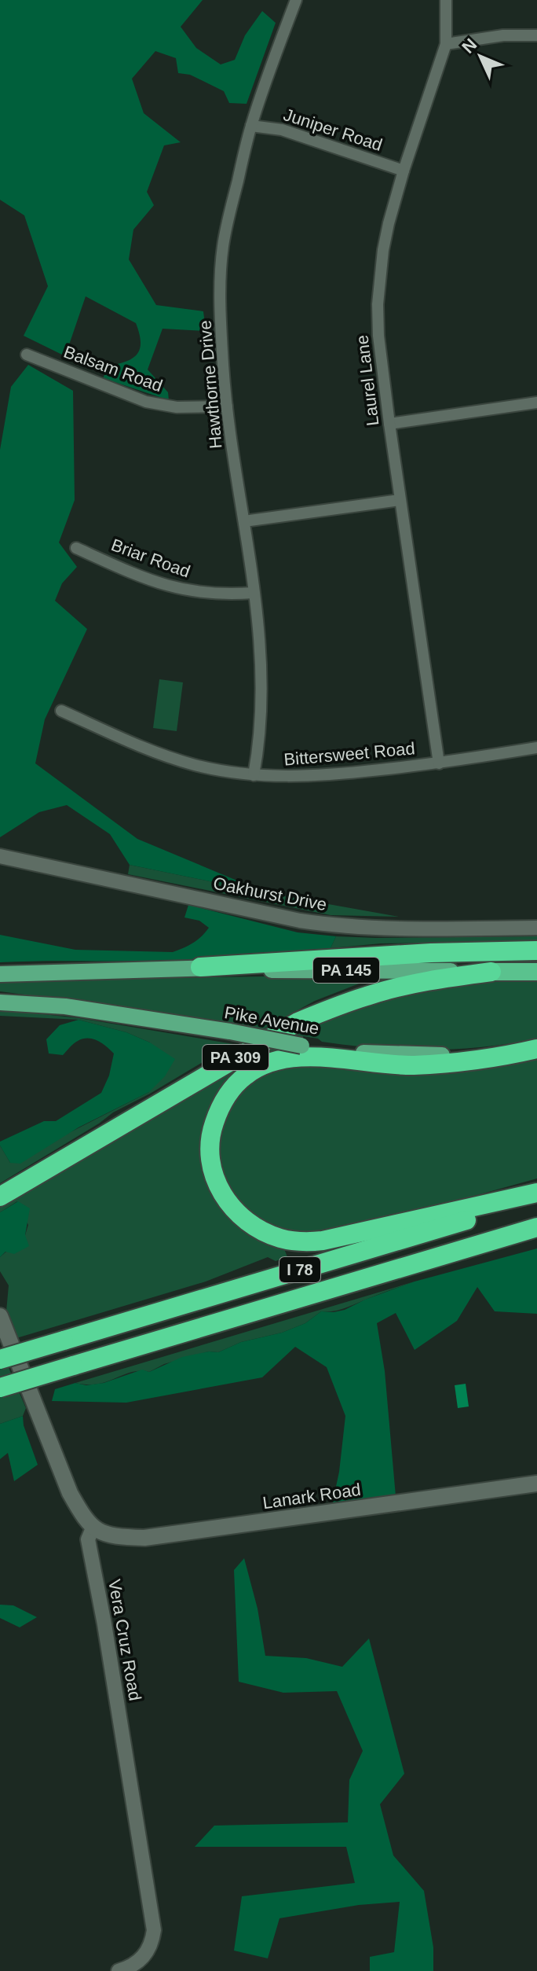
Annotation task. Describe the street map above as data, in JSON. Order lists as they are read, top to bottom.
{
  "streets": {
    "highway": ["PA 309", "I 78"],
    "main road": ["PA 145", "Pike Avenue", "Lanark Road"],
    "street": [
      "Juniper Road",
      "Balsam Road",
      "Laurel Lane",
      "Hawthorne Drive",
      "Briar Road",
      "Bittersweet Road",
      "Oakhurst Drive",
      "Vera Cruz Road"
    ]
  },
  "crossings": [
    ["Juniper Road", "Laurel Lane"],
    ["Juniper Road", "Hawthorne Drive"],
    ["Balsam Road", "Hawthorne Drive"],
    ["Laurel Lane", "Bittersweet Road"],
    ["Hawthorne Drive", "Briar Road"],
    ["Hawthorne Drive", "Bittersweet Road"],
    ["PA 145", "PA 309"],
    ["Lanark Road", "Vera Cruz Road"]
  ],
  "north": "top left"
}
